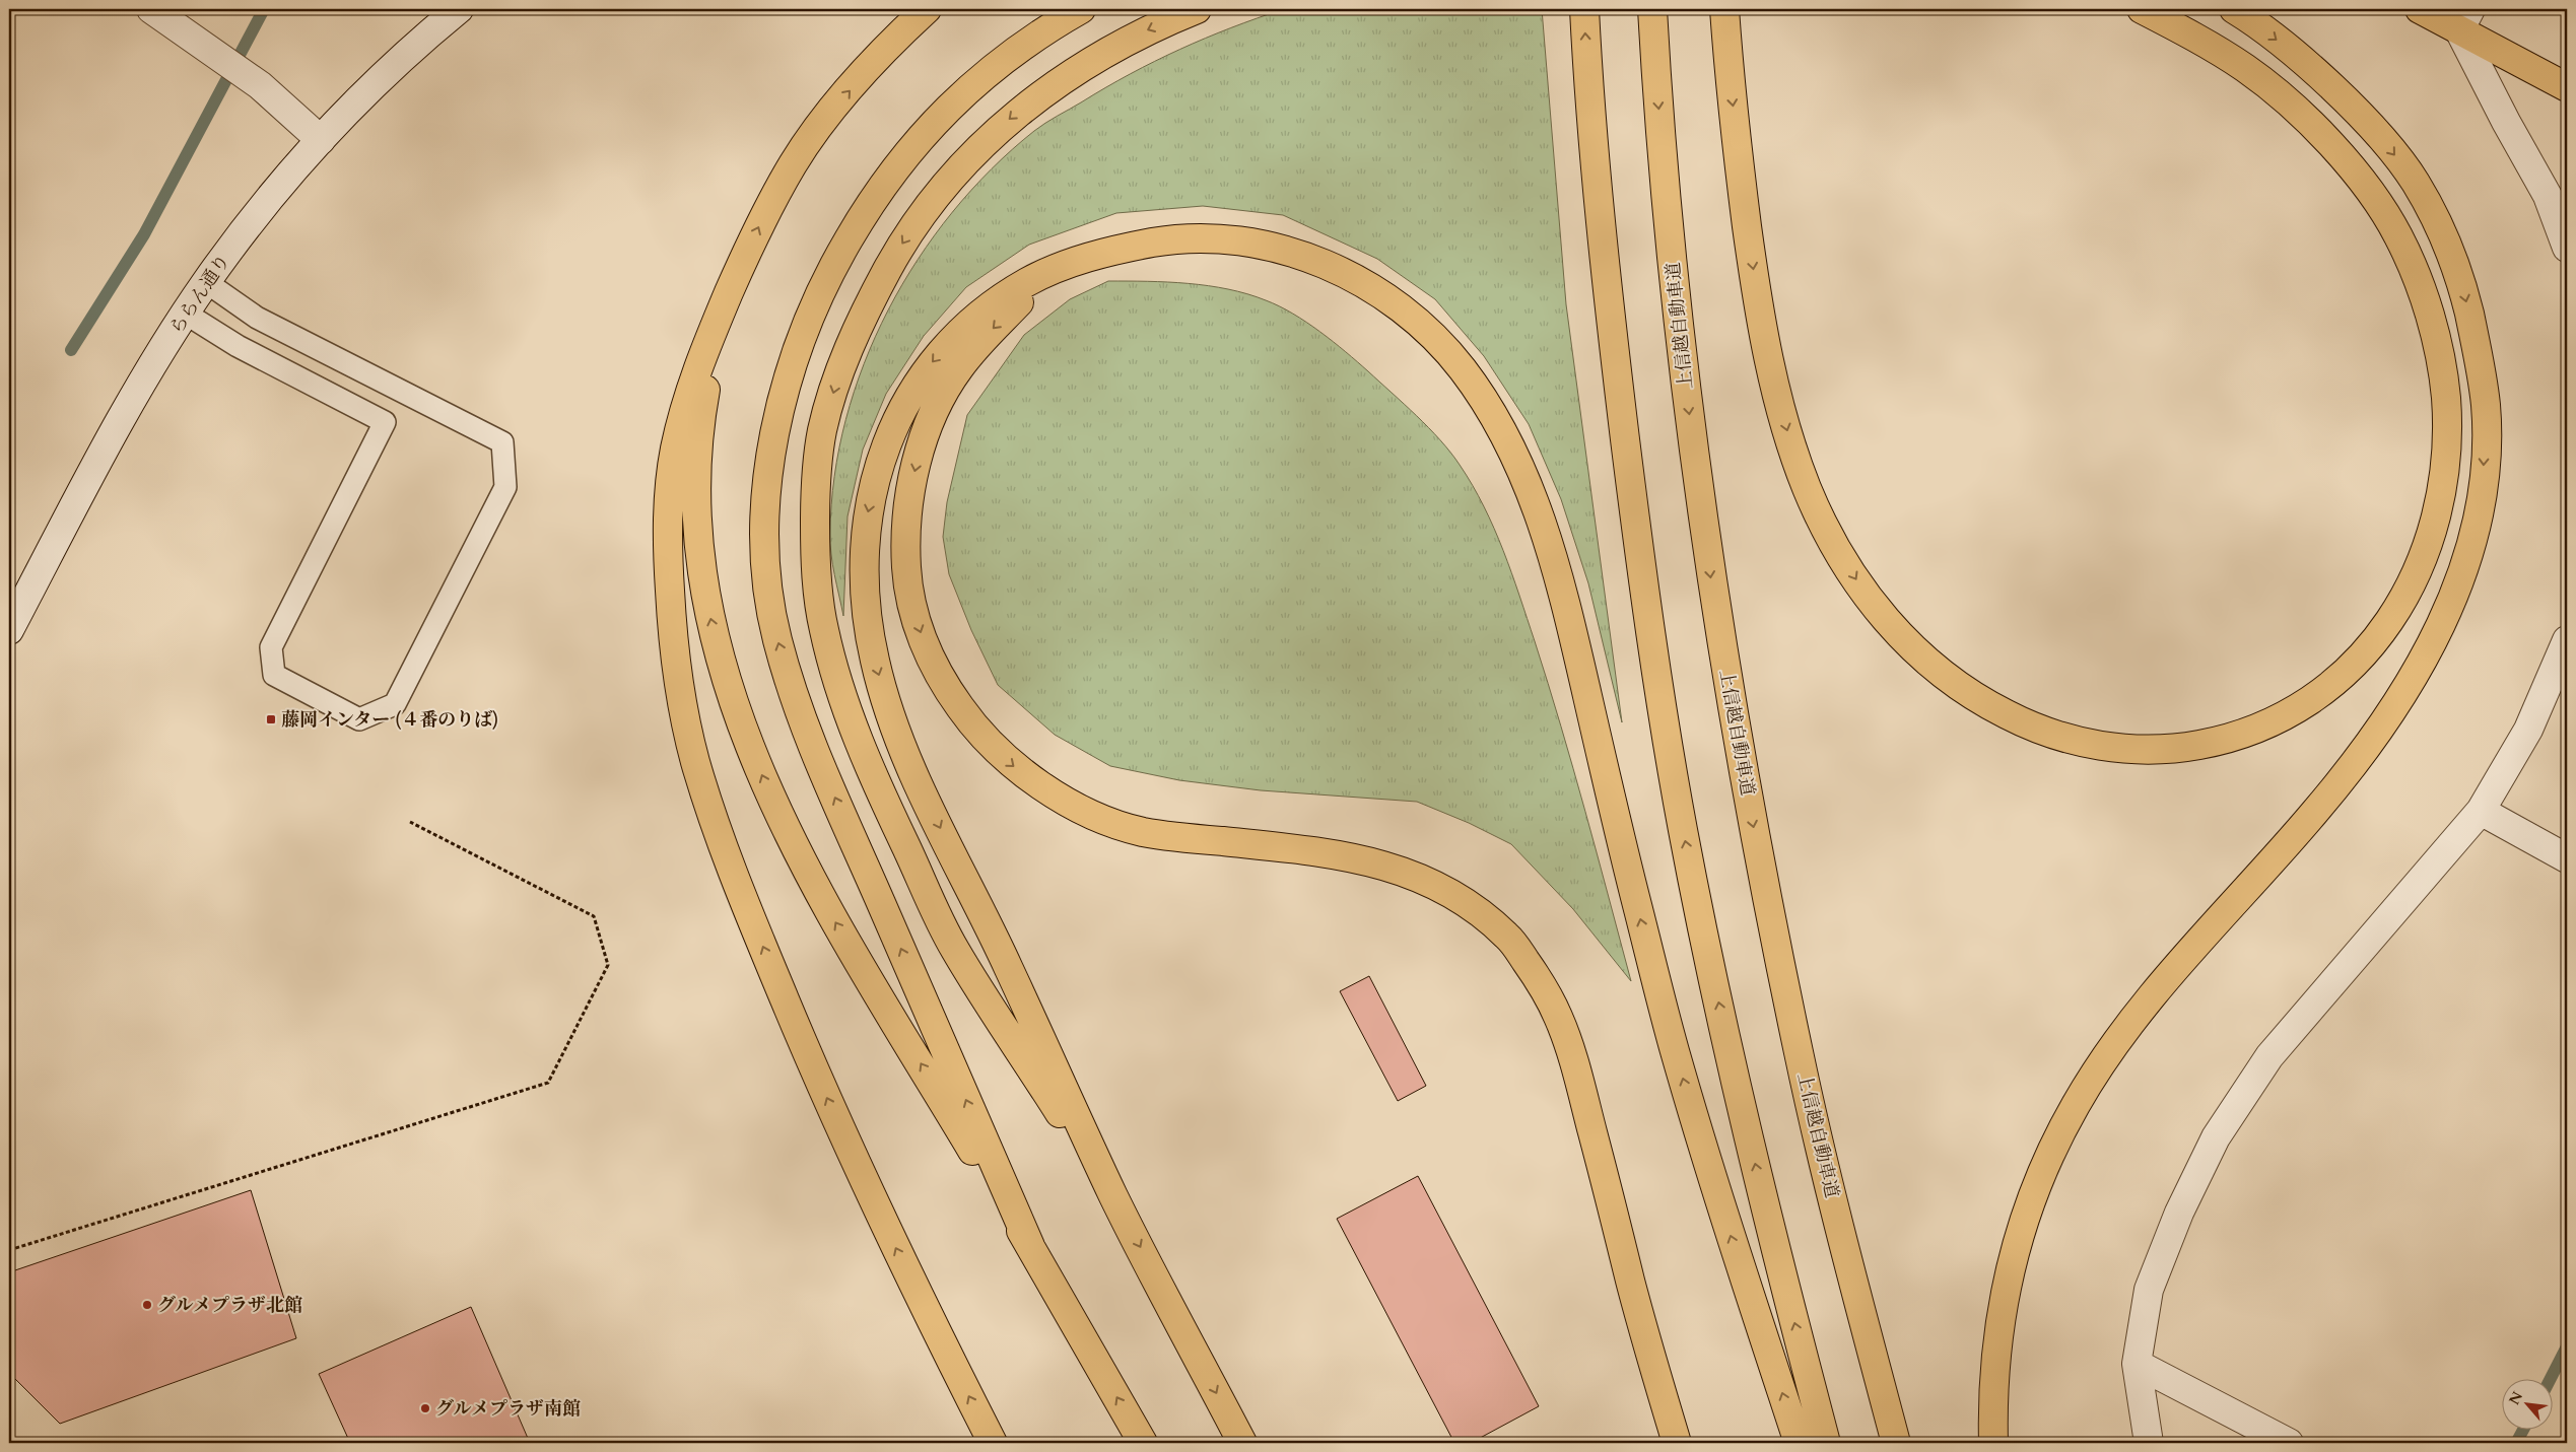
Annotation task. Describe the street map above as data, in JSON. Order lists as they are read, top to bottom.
{
  "streets": {
    "main road": ["上信越自動車道"],
    "street": ["ららん通り"]
  },
  "places": {
    "transit": ["藤岡インター (４番のりば)"],
    "other": ["グルメプラザ北館", "グルメプラザ南館"]
  },
  "north": "top left"
}
